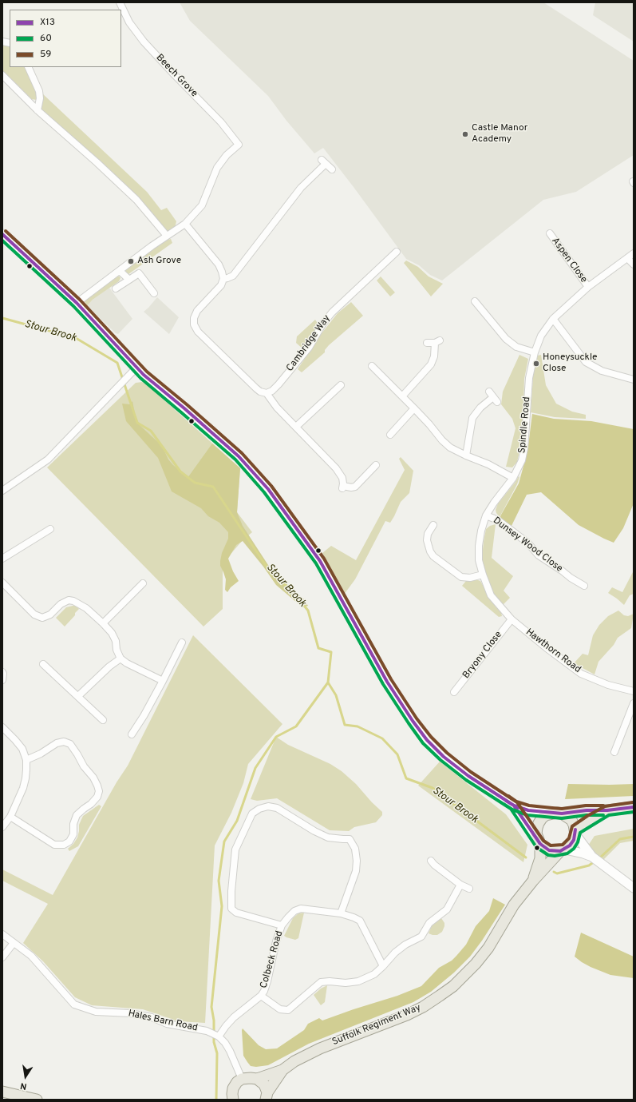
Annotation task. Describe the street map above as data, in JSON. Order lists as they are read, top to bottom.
{
  "streets": {
    "main road": ["Suffolk Regiment Way"],
    "street": [
      "Beech Grove",
      "Aspen Close",
      "Cambridge Way",
      "Spindle Road",
      "Dunsey Wood Close",
      "Hawthorn Road",
      "Bryony Close",
      "Colbeck Road",
      "Hales Barn Road"
    ]
  },
  "crossings": [
    ["Aspen Close", "Spindle Road"],
    ["Spindle Road", "Dunsey Wood Close"],
    ["Spindle Road", "Hawthorn Road"],
    ["Spindle Road", "Bryony Close"],
    ["Hawthorn Road", "Bryony Close"],
    ["Colbeck Road", "Hales Barn Road"]
  ],
  "water": ["Stour Brook"],
  "places": ["Castle Manor Academy", "Ash Grove", "Honeysuckle Close"],
  "lines": ["transit line 59", "transit line X13", "transit line 60"],
  "legend": ["X13", "60", "59"],
  "north": "bottom"
}
